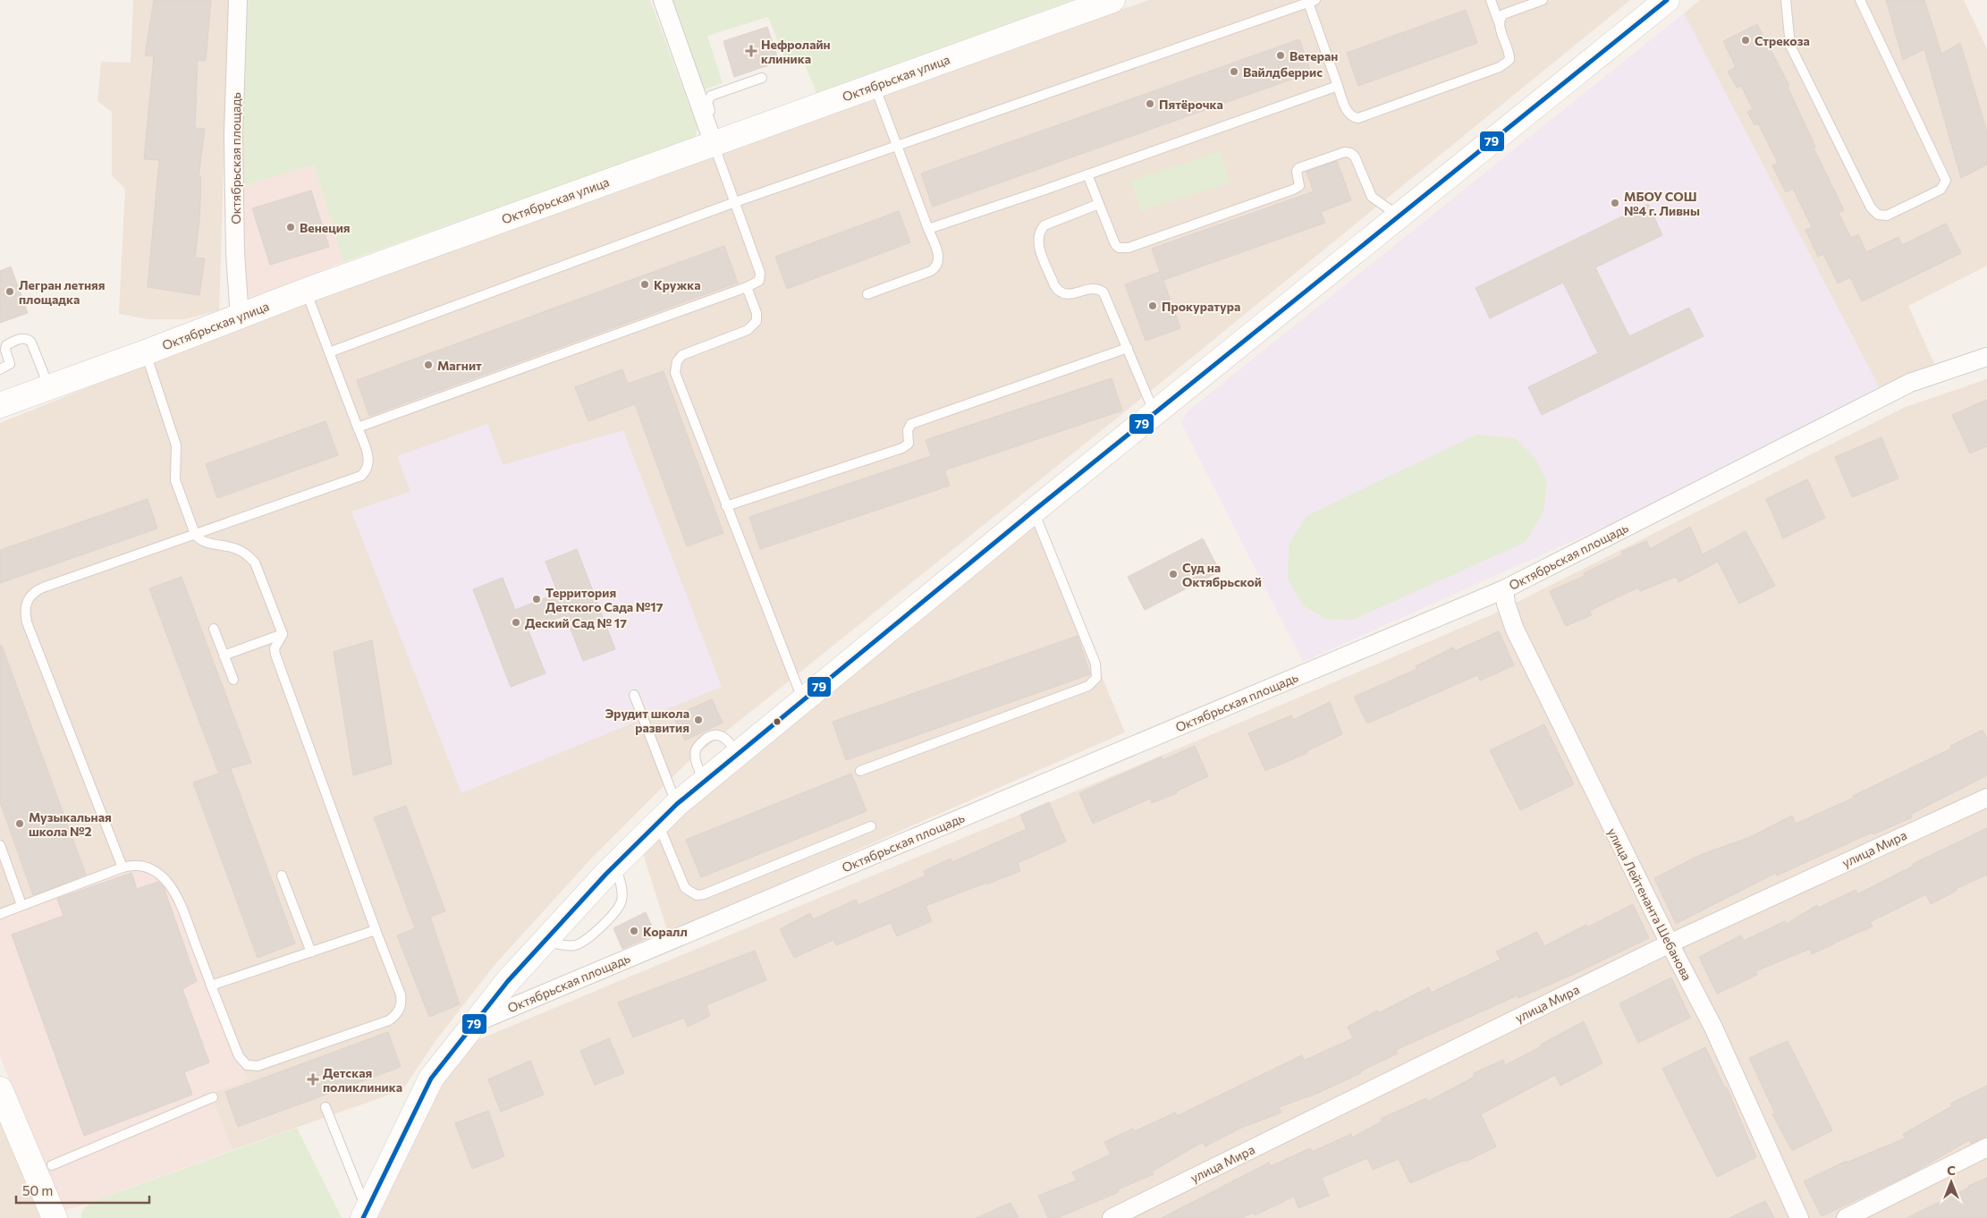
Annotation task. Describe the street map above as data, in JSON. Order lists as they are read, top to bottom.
{
  "streets": {
    "street": [
      "Октябрьская улица",
      "Октябрьская площадь",
      "улица Мира",
      "улица Лейтенанта Шебанова"
    ]
  },
  "crossings": [
    ["Октябрьская улица", "Октябрьская площадь"],
    ["Октябрьская площадь", "улица Лейтенанта Шебанова"],
    ["улица Мира", "улица Лейтенанта Шебанова"]
  ],
  "places": {
    "other": [
      "Стрекоза",
      "Ветеран",
      "Вайлдберрис",
      "Пятёрочка",
      "МБОУ СОШ №4 г. Ливны",
      "Венеция",
      "Кружка",
      "Легран летняя площадка",
      "Прокуратура",
      "Магнит",
      "Суд на Октябрьской",
      "Территория Детского Сада №17",
      "Деский Сад № 17",
      "Эрудит школа развития",
      "Музыкальная школа №2",
      "Коралл"
    ],
    "health": ["Нефролайн клиника", "Детская поликлиника"]
  },
  "lines": ["transit line 79"],
  "scale_bar": "50 m",
  "north": "top"
}
